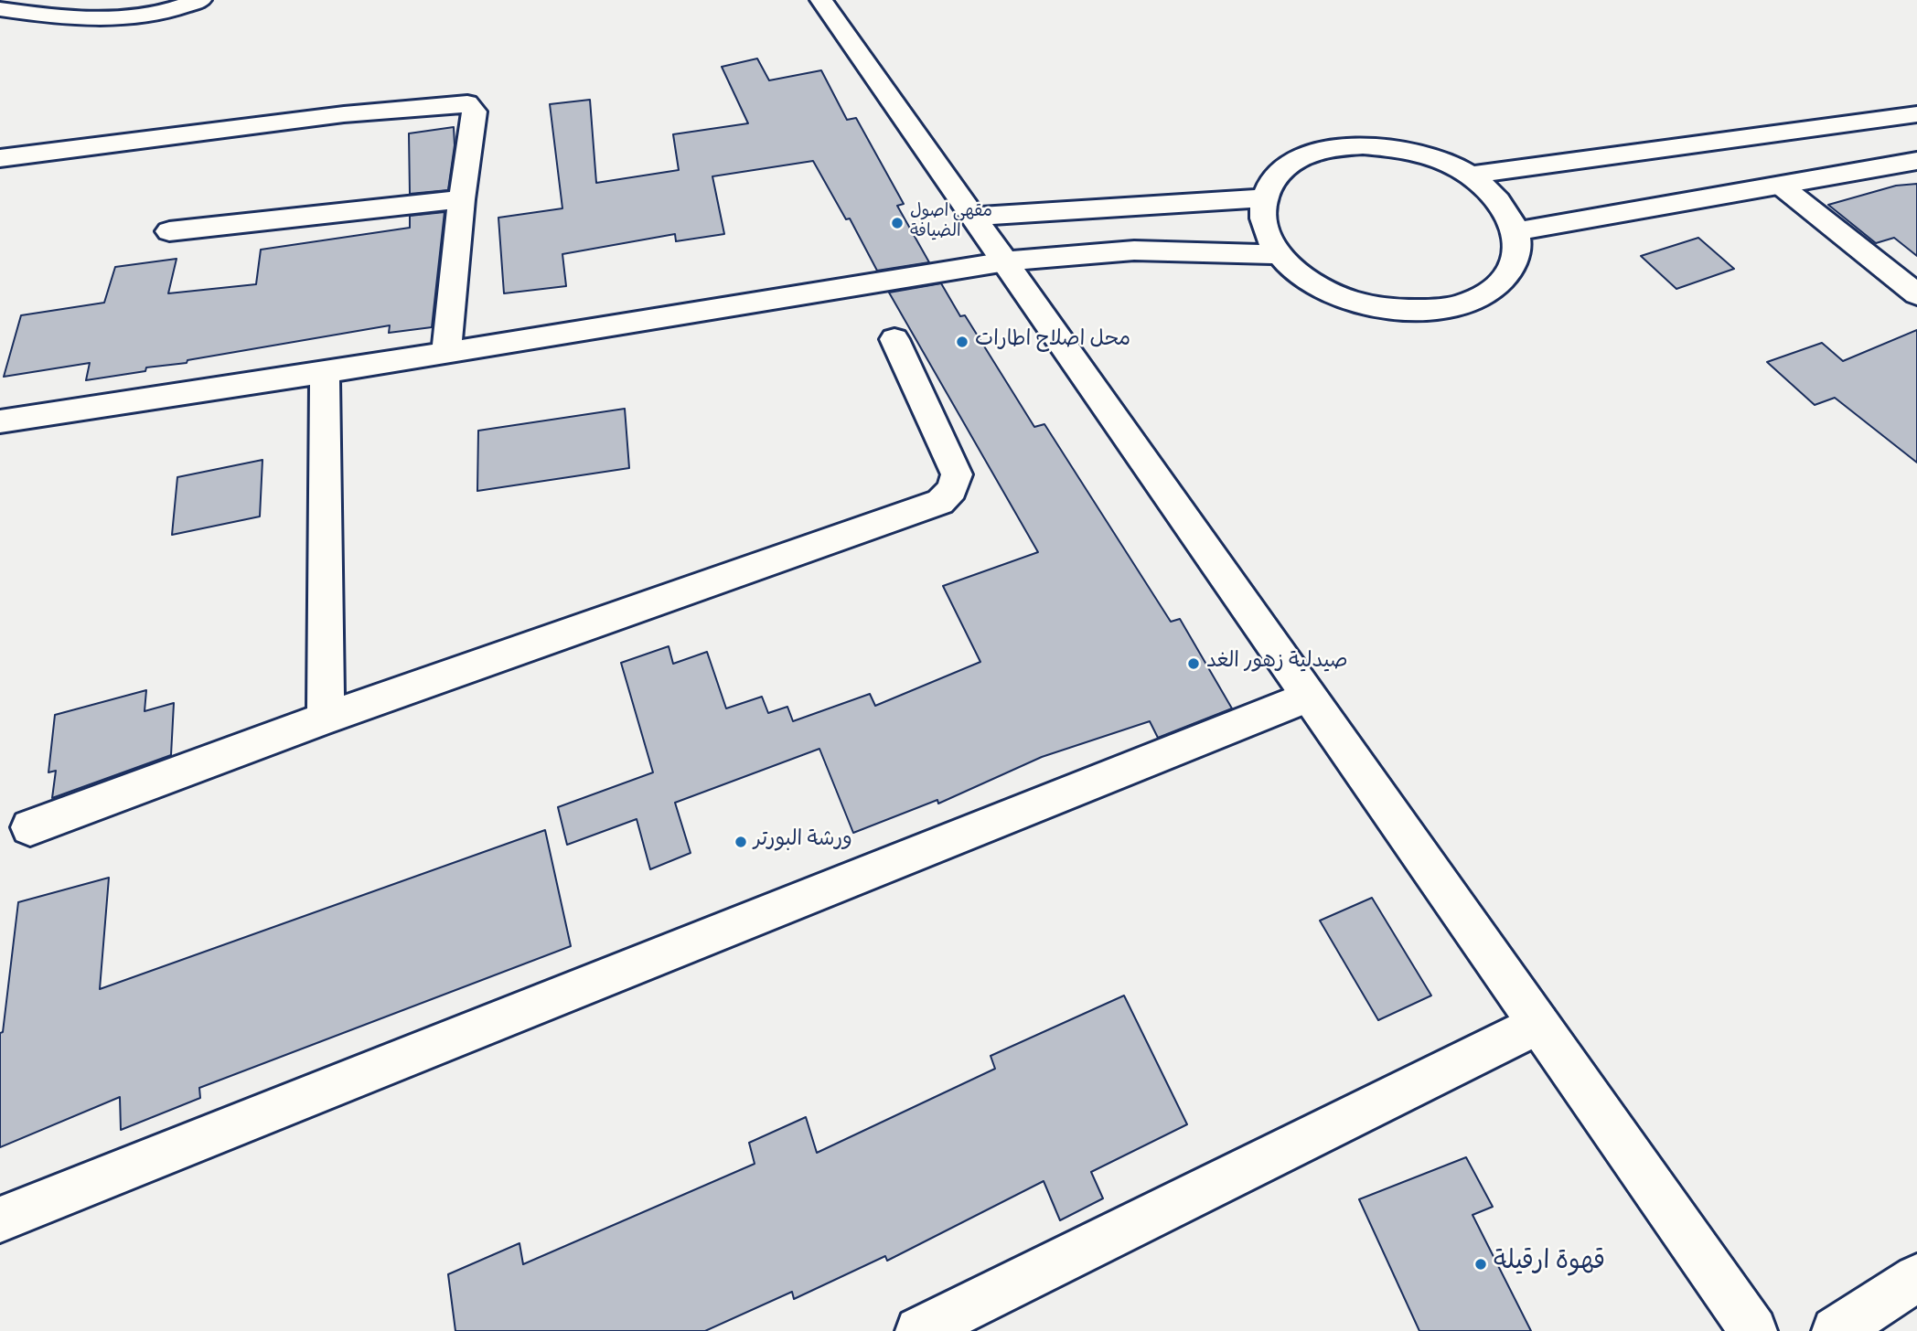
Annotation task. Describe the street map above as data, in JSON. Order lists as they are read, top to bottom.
{
  "places": [
    "مقهى اصول الضيافة",
    "محل اصلاح اطارات",
    "صيدلية زهور الغد",
    "ورشة البورتر",
    "قهوة ارقيلة"
  ]
}
